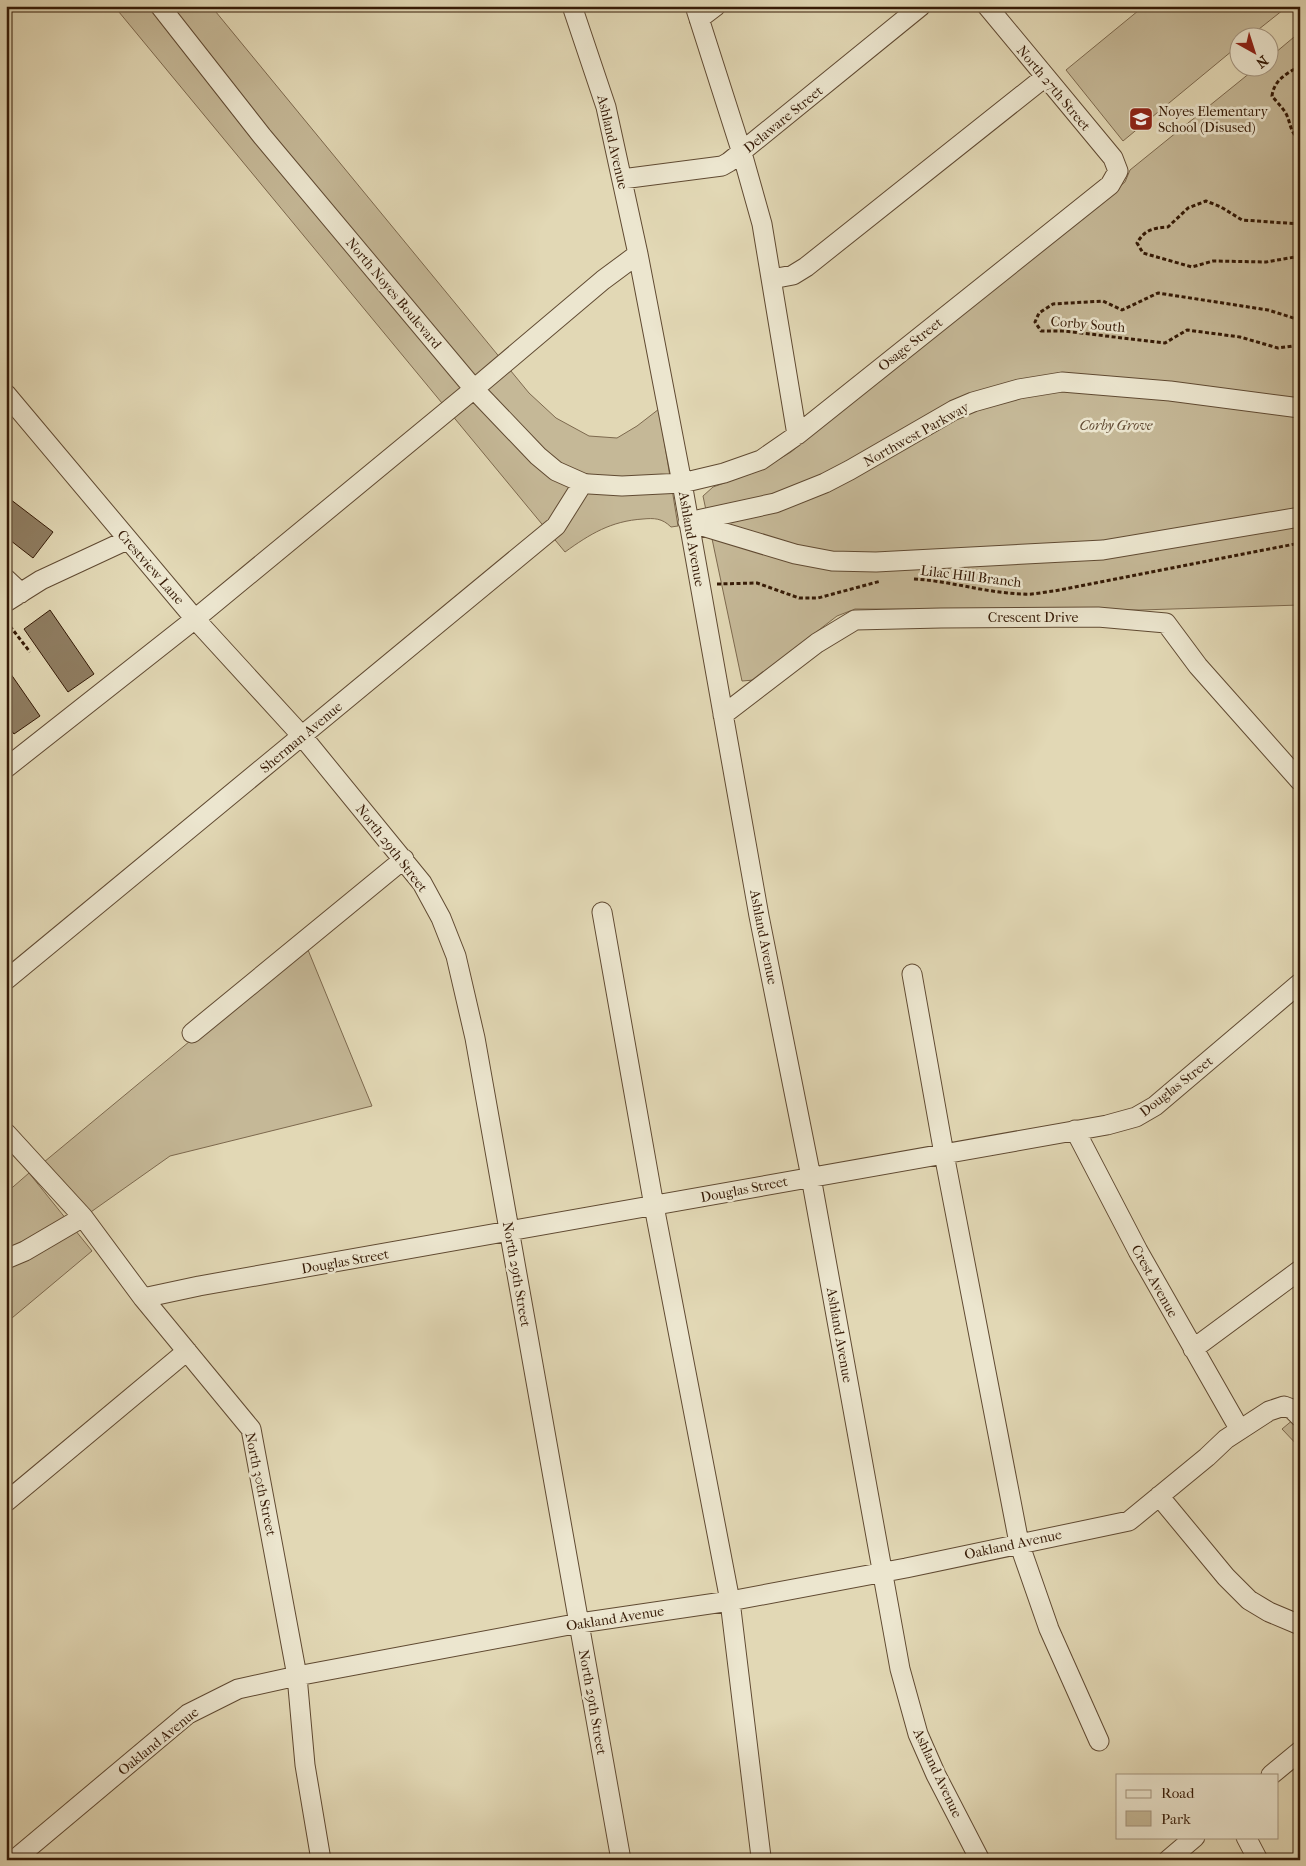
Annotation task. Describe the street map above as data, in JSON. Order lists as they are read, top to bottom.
{
  "streets": {
    "street": [
      "North 27th Street",
      "Delaware Street",
      "Ashland Avenue",
      "North Noyes Boulevard",
      "Osage Street",
      "Northwest Parkway",
      "Crestview Lane",
      "Crescent Drive",
      "Sherman Avenue",
      "North 29th Street",
      "Douglas Street",
      "Crest Avenue",
      "North 30th Street",
      "Oakland Avenue"
    ],
    "path": ["Corby South", "Lilac Hill Branch"]
  },
  "crossings": [
    ["North 27th Street", "Osage Street"],
    ["Delaware Street", "Ashland Avenue"],
    ["Ashland Avenue", "North Noyes Boulevard"],
    ["Ashland Avenue", "Osage Street"],
    ["Ashland Avenue", "Northwest Parkway"],
    ["Ashland Avenue", "Crescent Drive"],
    ["Ashland Avenue", "Douglas Street"],
    ["Ashland Avenue", "Oakland Avenue"],
    ["North Noyes Boulevard", "Osage Street"],
    ["North Noyes Boulevard", "Sherman Avenue"],
    ["Crestview Lane", "Sherman Avenue"],
    ["Crestview Lane", "North 29th Street"],
    ["Sherman Avenue", "North 29th Street"],
    ["North 29th Street", "Douglas Street"],
    ["North 29th Street", "Oakland Avenue"],
    ["Douglas Street", "Crest Avenue"],
    ["Douglas Street", "North 30th Street"],
    ["Crest Avenue", "Oakland Avenue"],
    ["North 30th Street", "Oakland Avenue"]
  ],
  "parks": ["Corby Grove"],
  "places": {
    "school or university": ["Noyes Elementary School (Disused)"]
  },
  "legend": ["Road", "Park"],
  "north": "bottom right"
}
